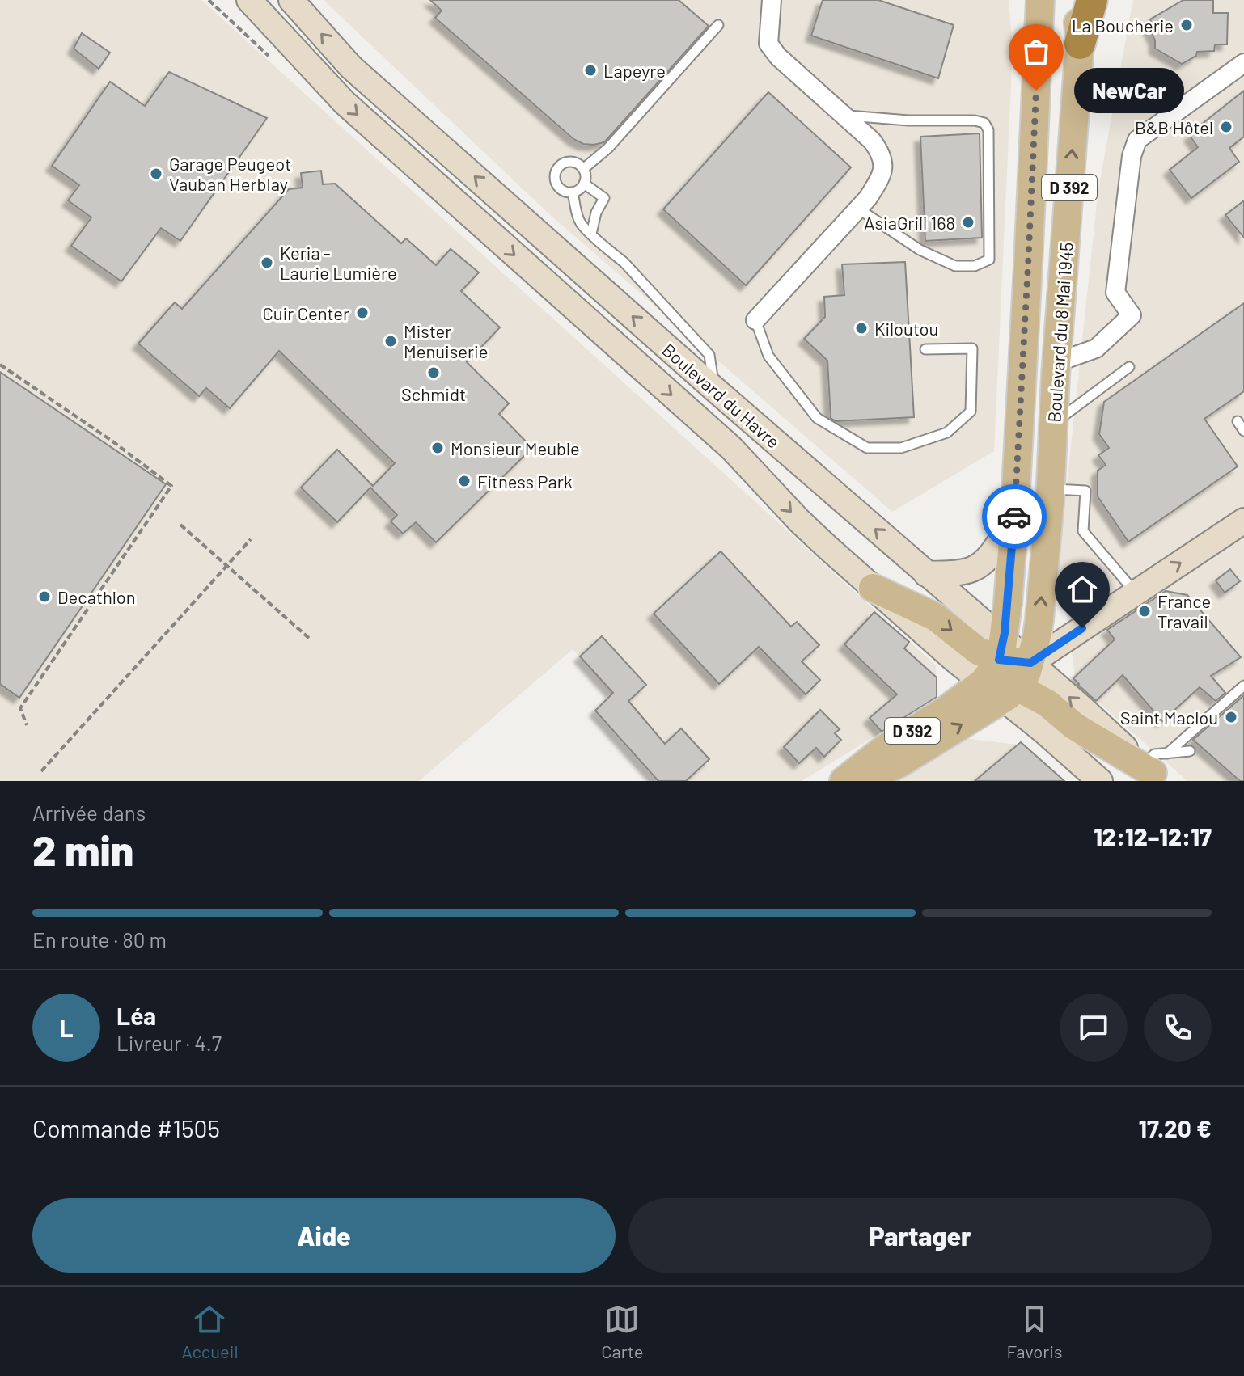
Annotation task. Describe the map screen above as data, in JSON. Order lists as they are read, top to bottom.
{
  "streets": {
    "main road": ["D 392", "Boulevard du 8 Mai 1945", "Boulevard du Havre"]
  },
  "crossings": [
    ["D 392", "Boulevard du 8 Mai 1945"],
    ["D 392", "Boulevard du Havre"],
    ["Boulevard du 8 Mai 1945", "Boulevard du Havre"]
  ],
  "places": [
    "La Boucherie",
    "Lapeyre",
    "NewCar",
    "B&B Hôtel",
    "Garage Peugeot Vauban Herblay",
    "AsiaGrill 168",
    "Keria - Laurie Lumière",
    "Cuir Center",
    "Kiloutou",
    "Mister Menuiserie",
    "Schmidt",
    "Monsieur Meuble",
    "Fitness Park",
    "Decathlon",
    "France Travail",
    "Saint Maclou"
  ],
  "page": {
    "bubble": "NewCar",
    "heading": ["2 min", "Arrivée dans", "12:12–12:17"],
    "panel": [
      "Léa",
      "Livreur · 4.7",
      "Commande #1505",
      "17.20 €"
    ],
    "bar": "En route · 80 m",
    "round": "L",
    "buttons": ["Aide", "Partager"],
    "tabs": ["Accueil", "Carte", "Favoris"]
  }
}
